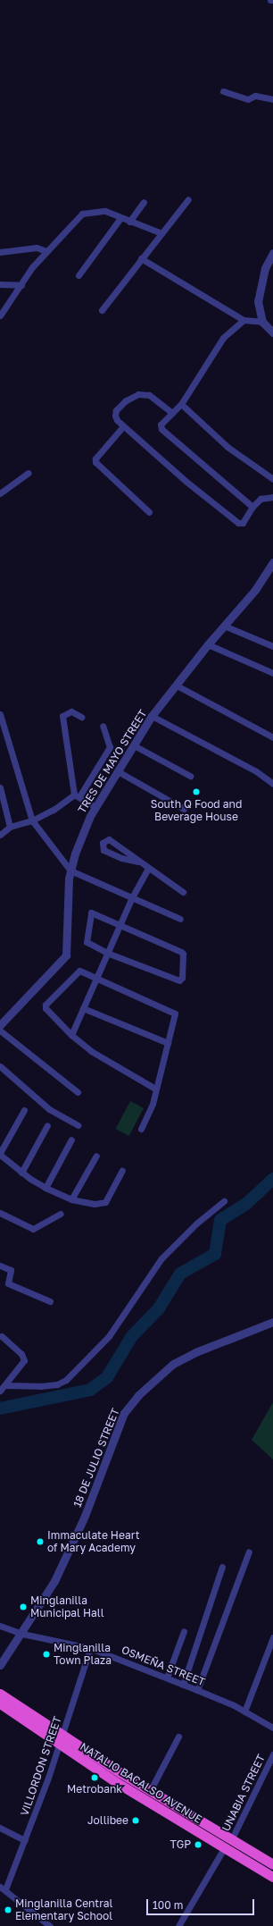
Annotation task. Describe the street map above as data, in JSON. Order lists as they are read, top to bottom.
{
  "streets": {
    "highway": ["NATALIO BACALSO AVENUE"],
    "street": [
      "TRES DE MAYO STREET",
      "18 DE JULIO STREET",
      "OSMEÑA STREET",
      "VILLORDON STREET",
      "UNABIA STREET"
    ]
  },
  "crossings": [
    ["18 DE JULIO STREET", "OSMEÑA STREET"],
    ["OSMEÑA STREET", "VILLORDON STREET"],
    ["VILLORDON STREET", "NATALIO BACALSO AVENUE"],
    ["NATALIO BACALSO AVENUE", "UNABIA STREET"]
  ],
  "places": [
    "South Q Food and Beverage House",
    "Immaculate Heart of Mary Academy",
    "Minglanilla Municipal Hall",
    "Minglanilla Town Plaza",
    "Metrobank",
    "Jollibee",
    "TGP",
    "Minglanilla Central Elementary School"
  ],
  "scale_bar": "100 m"
}
